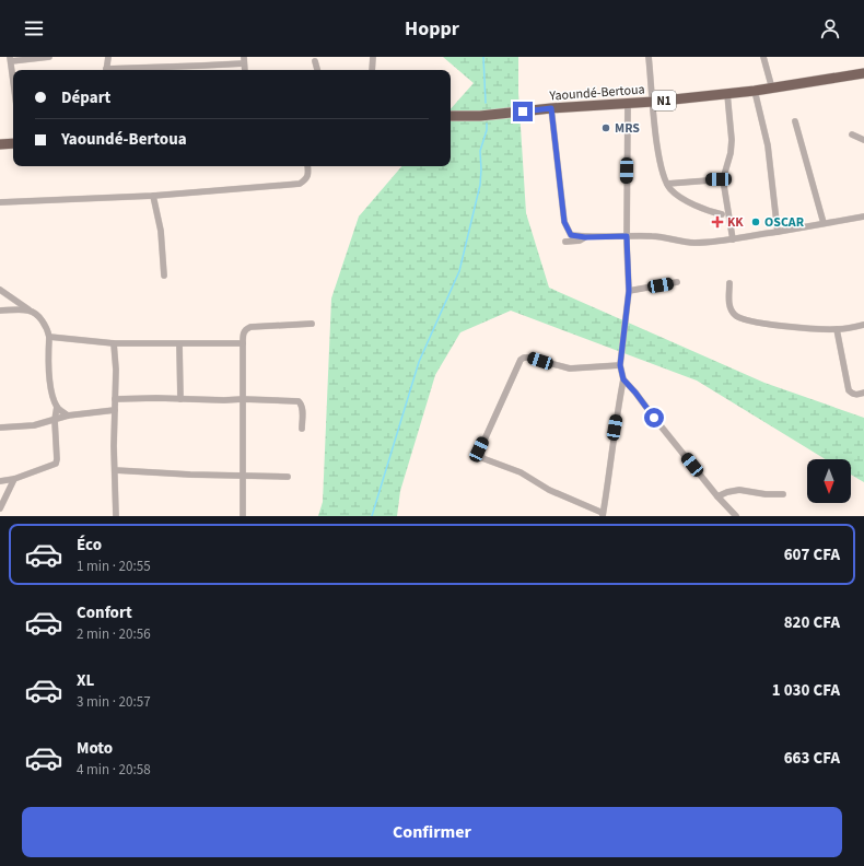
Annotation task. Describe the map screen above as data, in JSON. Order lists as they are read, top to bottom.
{
  "streets": {
    "highway": ["Yaoundé-Bertoua", "N1"]
  },
  "places": {
    "other": ["MRS", "OSCAR"],
    "health": ["KK"]
  },
  "north": "bottom",
  "page": {
    "header": "Hoppr",
    "banner": ["Départ", "Yaoundé-Bertoua"],
    "list": [
      {
        "name": "Éco",
        "note": "1 min · 20:55",
        "value": "607 CFA"
      },
      {
        "name": "Confort",
        "note": "2 min · 20:56",
        "value": "820 CFA"
      },
      {
        "name": "XL",
        "note": "3 min · 20:57",
        "value": "1 030 CFA"
      },
      {
        "name": "Moto",
        "note": "4 min · 20:58",
        "value": "663 CFA"
      }
    ],
    "buttons": "Confirmer"
  }
}
